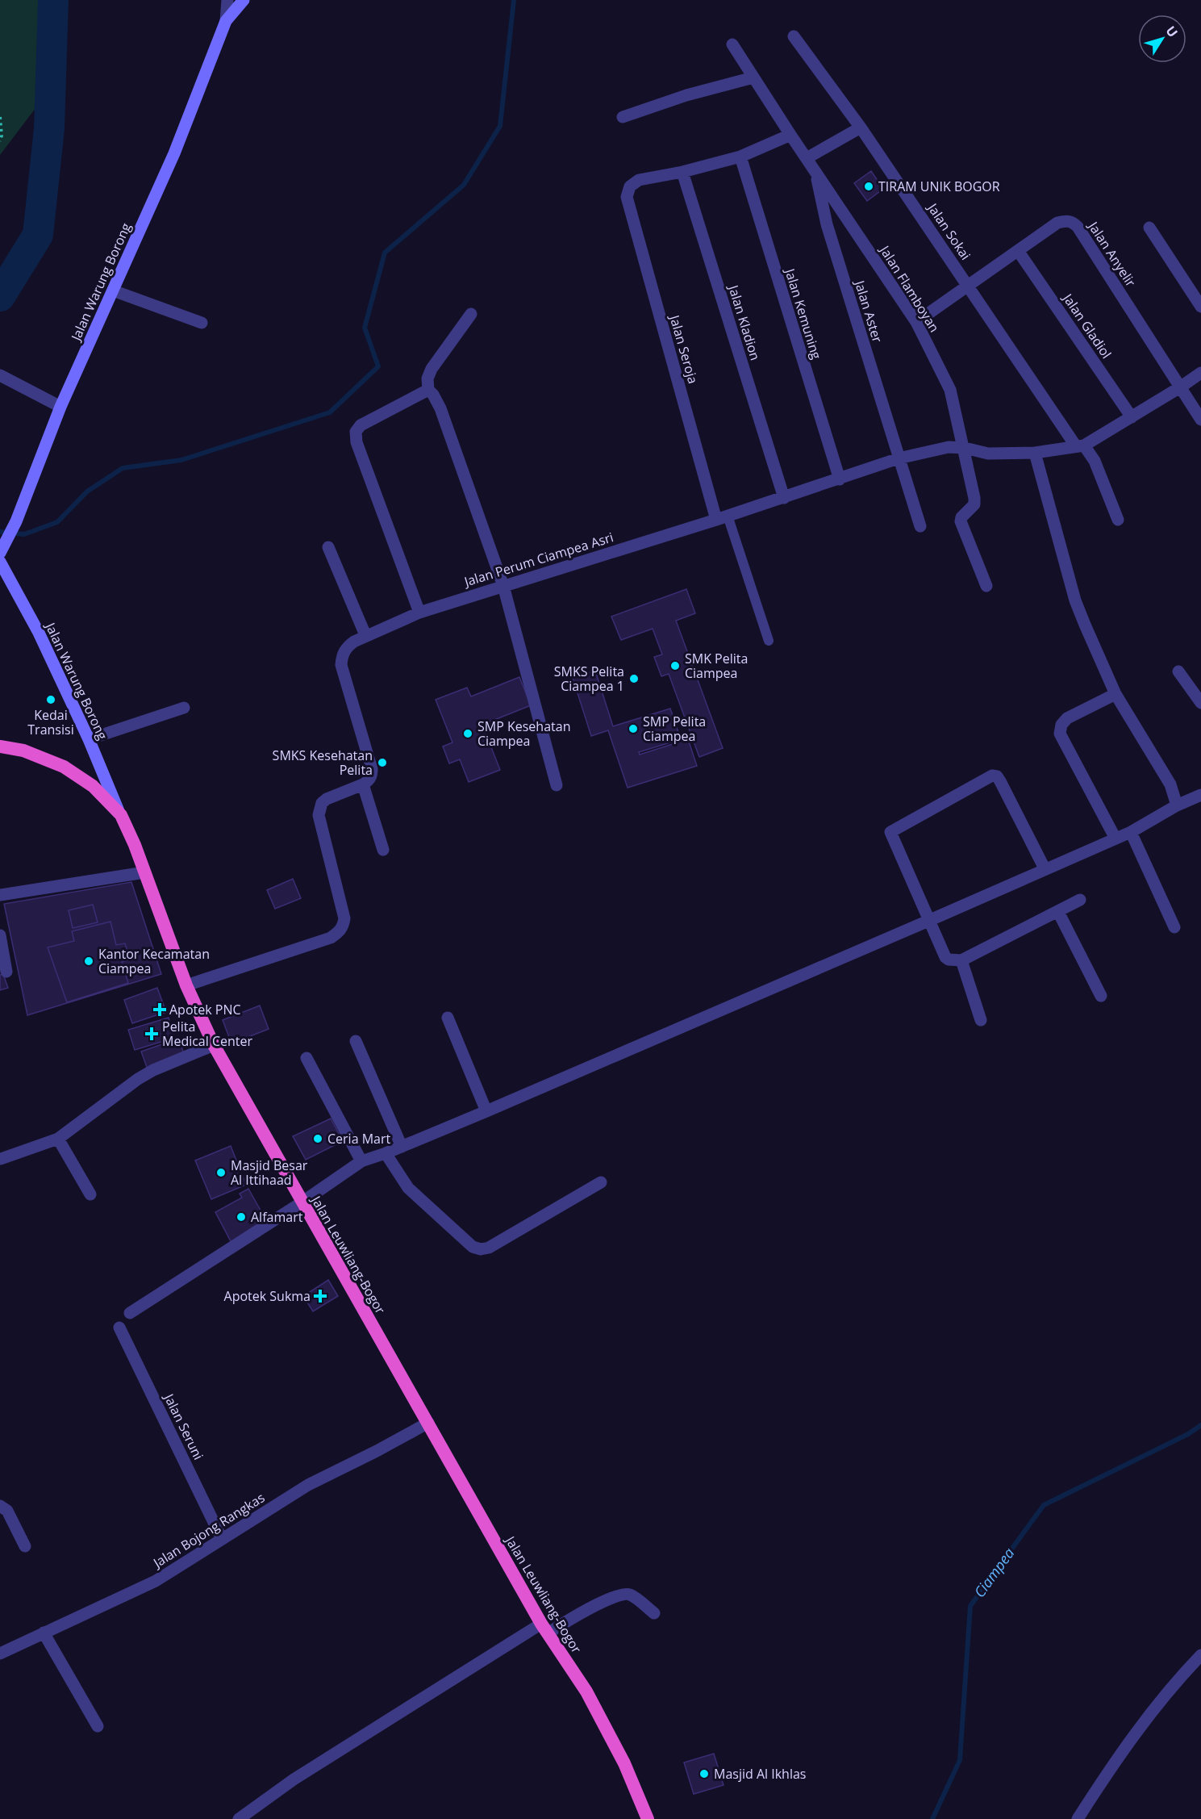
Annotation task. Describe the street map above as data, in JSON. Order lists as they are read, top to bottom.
{
  "streets": {
    "highway": ["Jalan Leuwliang-Bogor"],
    "main road": ["Jalan Warung Borong"],
    "street": [
      "Jalan Sokai",
      "Jalan Anyelir",
      "Jalan Flamboyan",
      "Jalan Aster",
      "Jalan Kemuning",
      "Jalan Kladion",
      "Jalan Gladiol",
      "Jalan Seroja",
      "Jalan Perum Ciampea Asri",
      "Jalan Seruni",
      "Jalan Bojong Rangkas"
    ]
  },
  "crossings": [
    ["Jalan Sokai", "Jalan Anyelir"],
    ["Jalan Sokai", "Jalan Perum Ciampea Asri"],
    ["Jalan Anyelir", "Jalan Flamboyan"],
    ["Jalan Anyelir", "Jalan Gladiol"],
    ["Jalan Anyelir", "Jalan Perum Ciampea Asri"],
    ["Jalan Warung Borong", "Jalan Leuwliang-Bogor"],
    ["Jalan Flamboyan", "Jalan Aster"],
    ["Jalan Flamboyan", "Jalan Perum Ciampea Asri"],
    ["Jalan Aster", "Jalan Perum Ciampea Asri"],
    ["Jalan Kemuning", "Jalan Perum Ciampea Asri"],
    ["Jalan Kladion", "Jalan Seroja"],
    ["Jalan Kladion", "Jalan Perum Ciampea Asri"],
    ["Jalan Gladiol", "Jalan Perum Ciampea Asri"],
    ["Jalan Seroja", "Jalan Perum Ciampea Asri"],
    ["Jalan Leuwliang-Bogor", "Jalan Bojong Rangkas"],
    ["Jalan Seruni", "Jalan Bojong Rangkas"]
  ],
  "water": ["Ciampea"],
  "places": {
    "other": [
      "TIRAM UNIK BOGOR",
      "SMK Pelita Ciampea",
      "SMKS Pelita Ciampea 1",
      "Kedai Transisi",
      "SMP Pelita Ciampea",
      "SMP Kesehatan Ciampea",
      "SMKS Kesehatan Pelita",
      "Kantor Kecamatan Ciampea",
      "Ceria Mart",
      "Masjid Besar Al Ittihaad",
      "Alfamart",
      "Masjid Al Ikhlas"
    ],
    "health": ["Apotek PNC", "Pelita Medical Center", "Apotek Sukma"]
  },
  "north": "top right"
}
